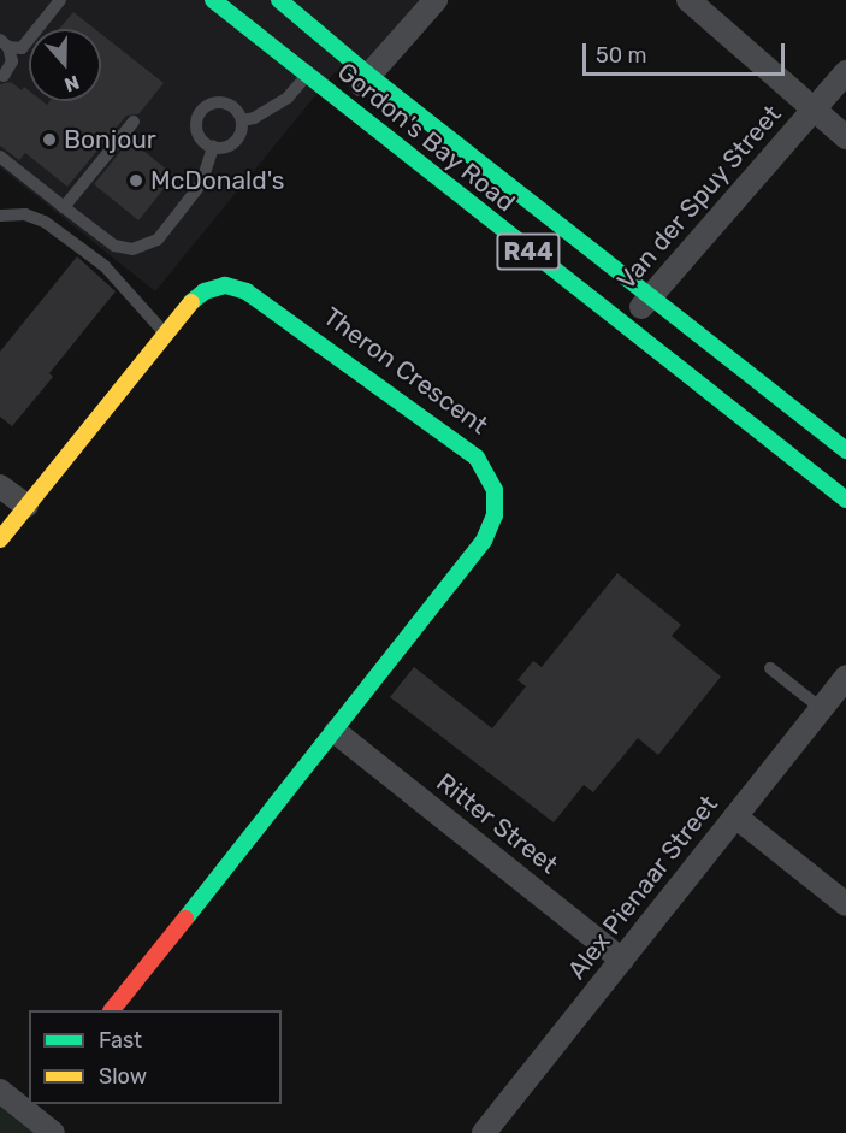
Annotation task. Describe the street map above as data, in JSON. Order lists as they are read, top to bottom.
{
  "streets": {
    "main road": ["Gordon's Bay Road", "R44", "Theron Crescent"],
    "street": ["Van der Spuy Street", "Ritter Street", "Alex Pienaar Street"]
  },
  "crossings": [
    ["Gordon's Bay Road", "Van der Spuy Street"],
    ["Theron Crescent", "Ritter Street"],
    ["Ritter Street", "Alex Pienaar Street"]
  ],
  "places": ["Bonjour", "McDonald's"],
  "legend": ["Fast", "Slow"],
  "scale_bar": "50 m",
  "north": "bottom"
}
